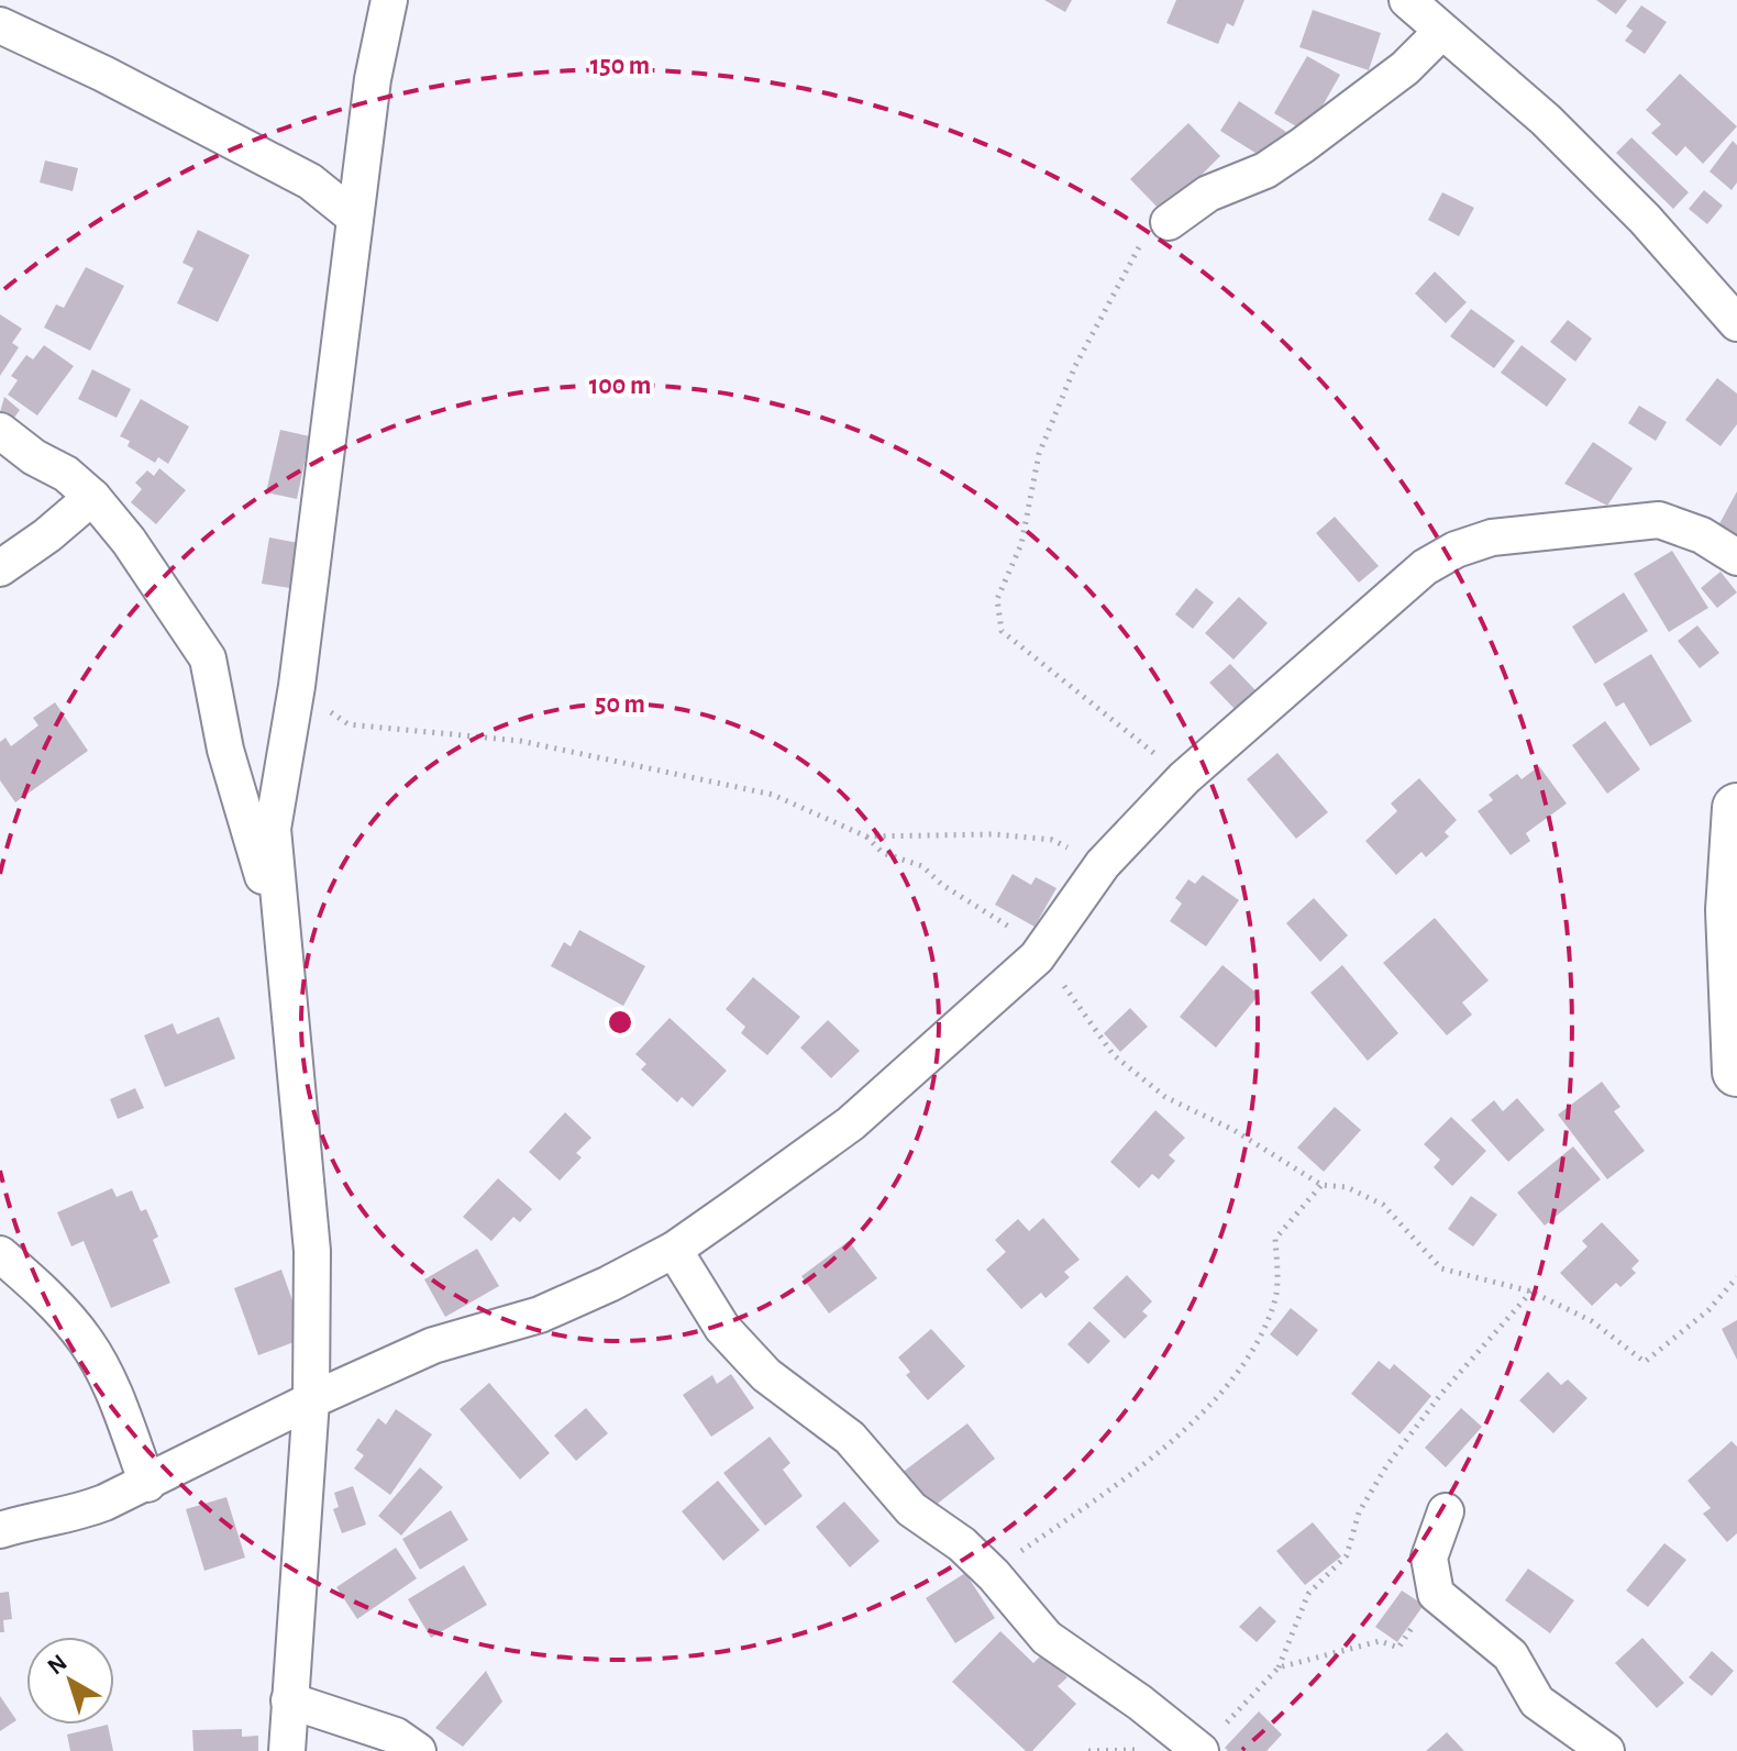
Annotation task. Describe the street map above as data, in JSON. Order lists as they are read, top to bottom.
{
  "north": "top left",
  "rings": ["150 m", "100 m", "50 m"]
}
